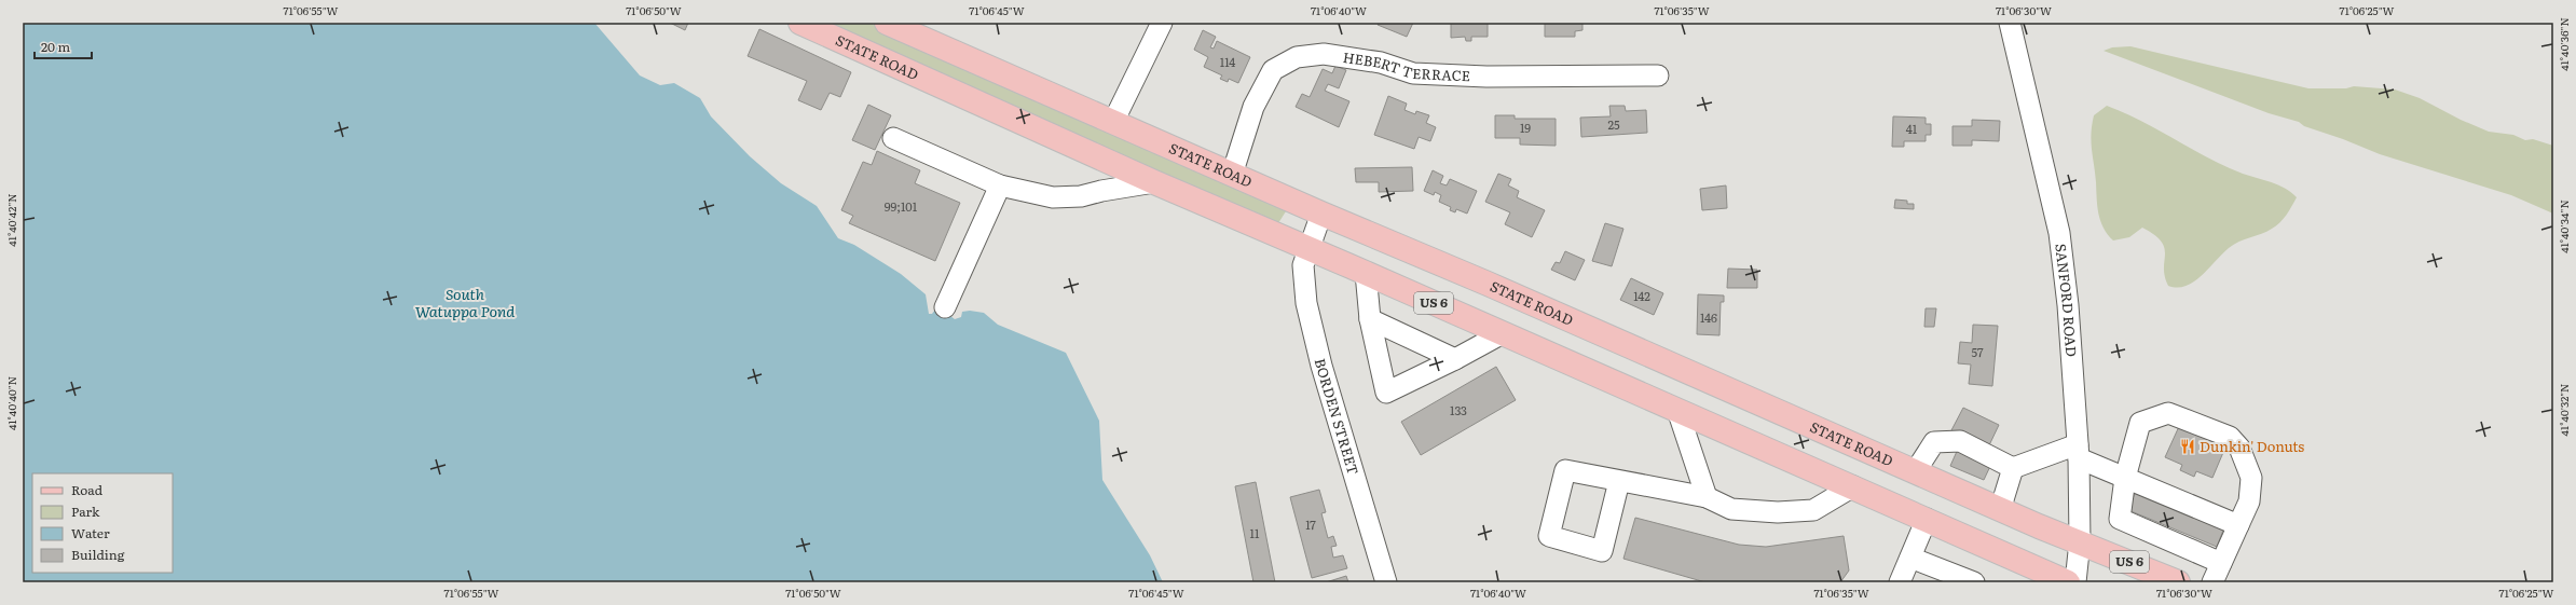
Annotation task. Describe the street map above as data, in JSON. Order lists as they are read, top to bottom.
{
  "streets": {
    "main road": ["STATE ROAD", "US 6"],
    "street": ["HEBERT TERRACE", "SANFORD ROAD", "BORDEN STREET"]
  },
  "crossings": [
    ["STATE ROAD", "HEBERT TERRACE"],
    ["STATE ROAD", "SANFORD ROAD"],
    ["STATE ROAD", "BORDEN STREET"]
  ],
  "water": ["South Watuppa Pond"],
  "places": {
    "restaurant": ["Dunkin' Donuts"]
  },
  "house_numbers": [
    "114",
    "25",
    "19",
    "41",
    "99;101",
    "142",
    "146",
    "57",
    "133",
    "17",
    "11"
  ],
  "legend": [
    "Road",
    "Park",
    "Water",
    "Building"
  ],
  "scale_bar": "20 m",
  "coordinates": [
    "71°06'55\"W",
    "71°06'50\"W",
    "71°06'45\"W",
    "71°06'40\"W",
    "71°06'35\"W",
    "71°06'30\"W",
    "71°06'25\"W",
    "41°40'36\"N",
    "41°40'42\"N",
    "41°40'34\"N",
    "41°40'40\"N",
    "41°40'32\"N"
  ]
}
